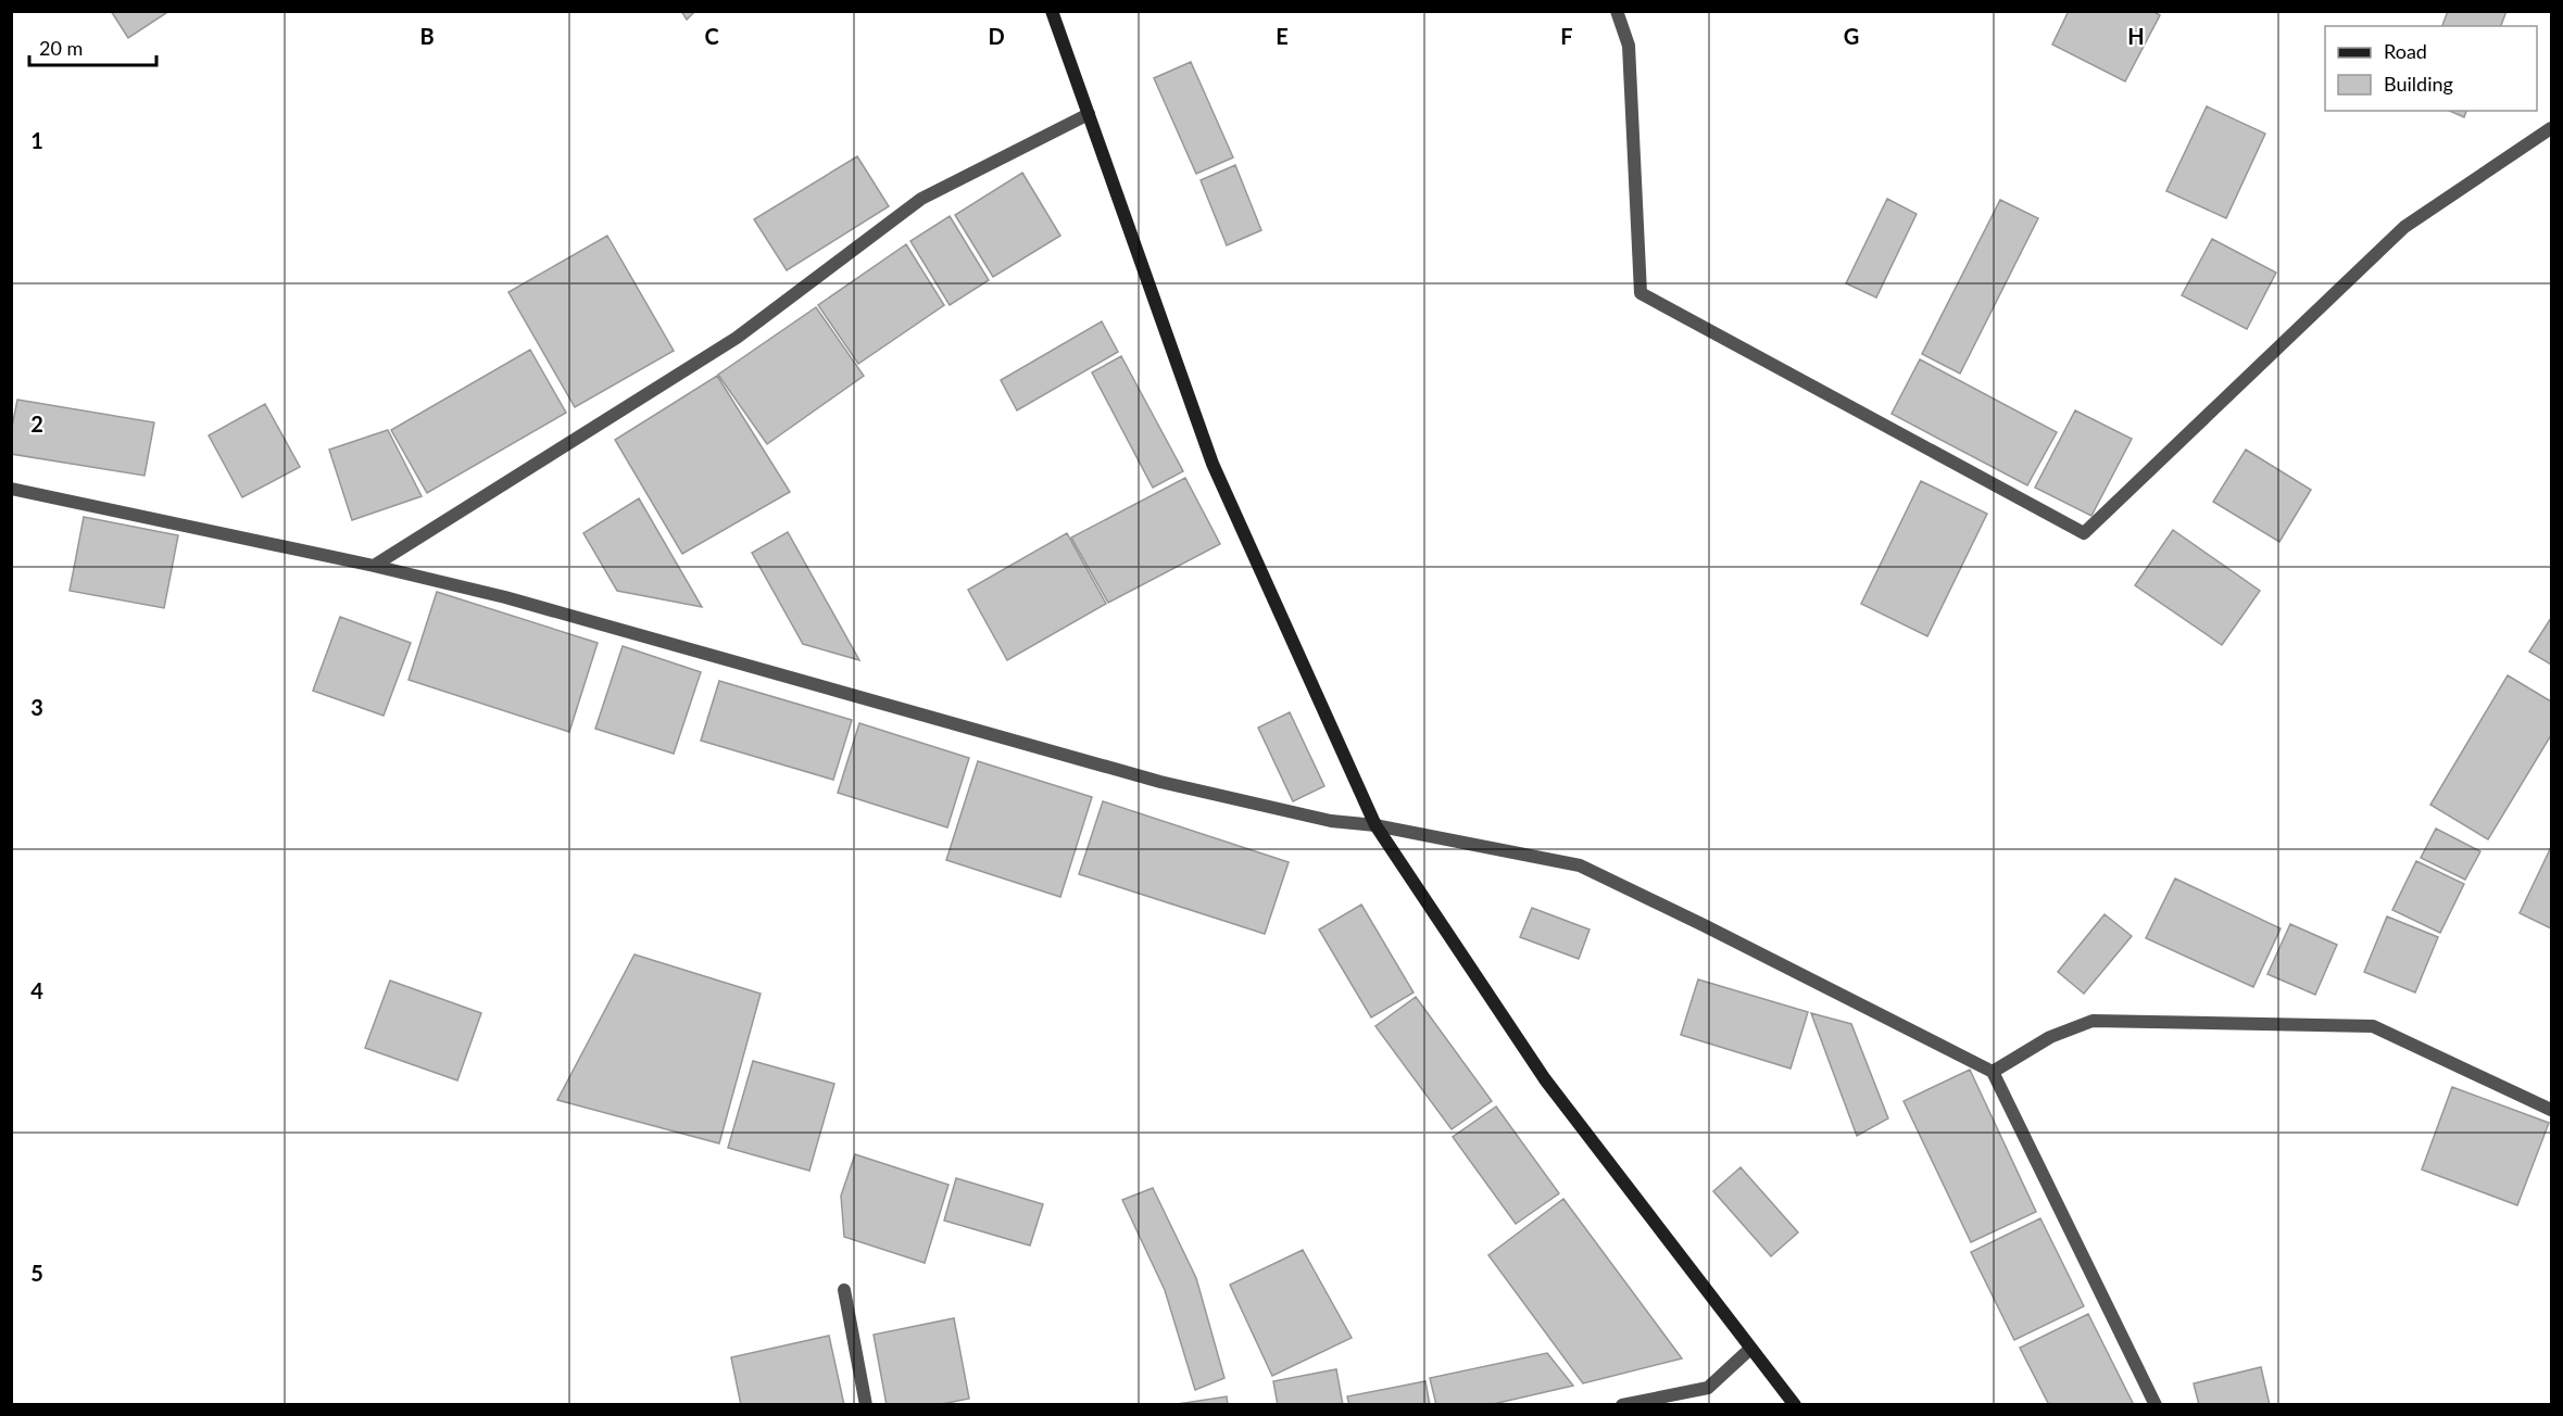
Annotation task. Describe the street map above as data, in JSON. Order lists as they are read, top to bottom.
{
  "legend": ["Road", "Building"],
  "scale_bar": "20 m",
  "grid": {
    "columns": [
      "B",
      "C",
      "D",
      "E",
      "F",
      "G",
      "H"
    ],
    "rows": [
      "1",
      "2",
      "3",
      "4",
      "5"
    ]
  }
}
